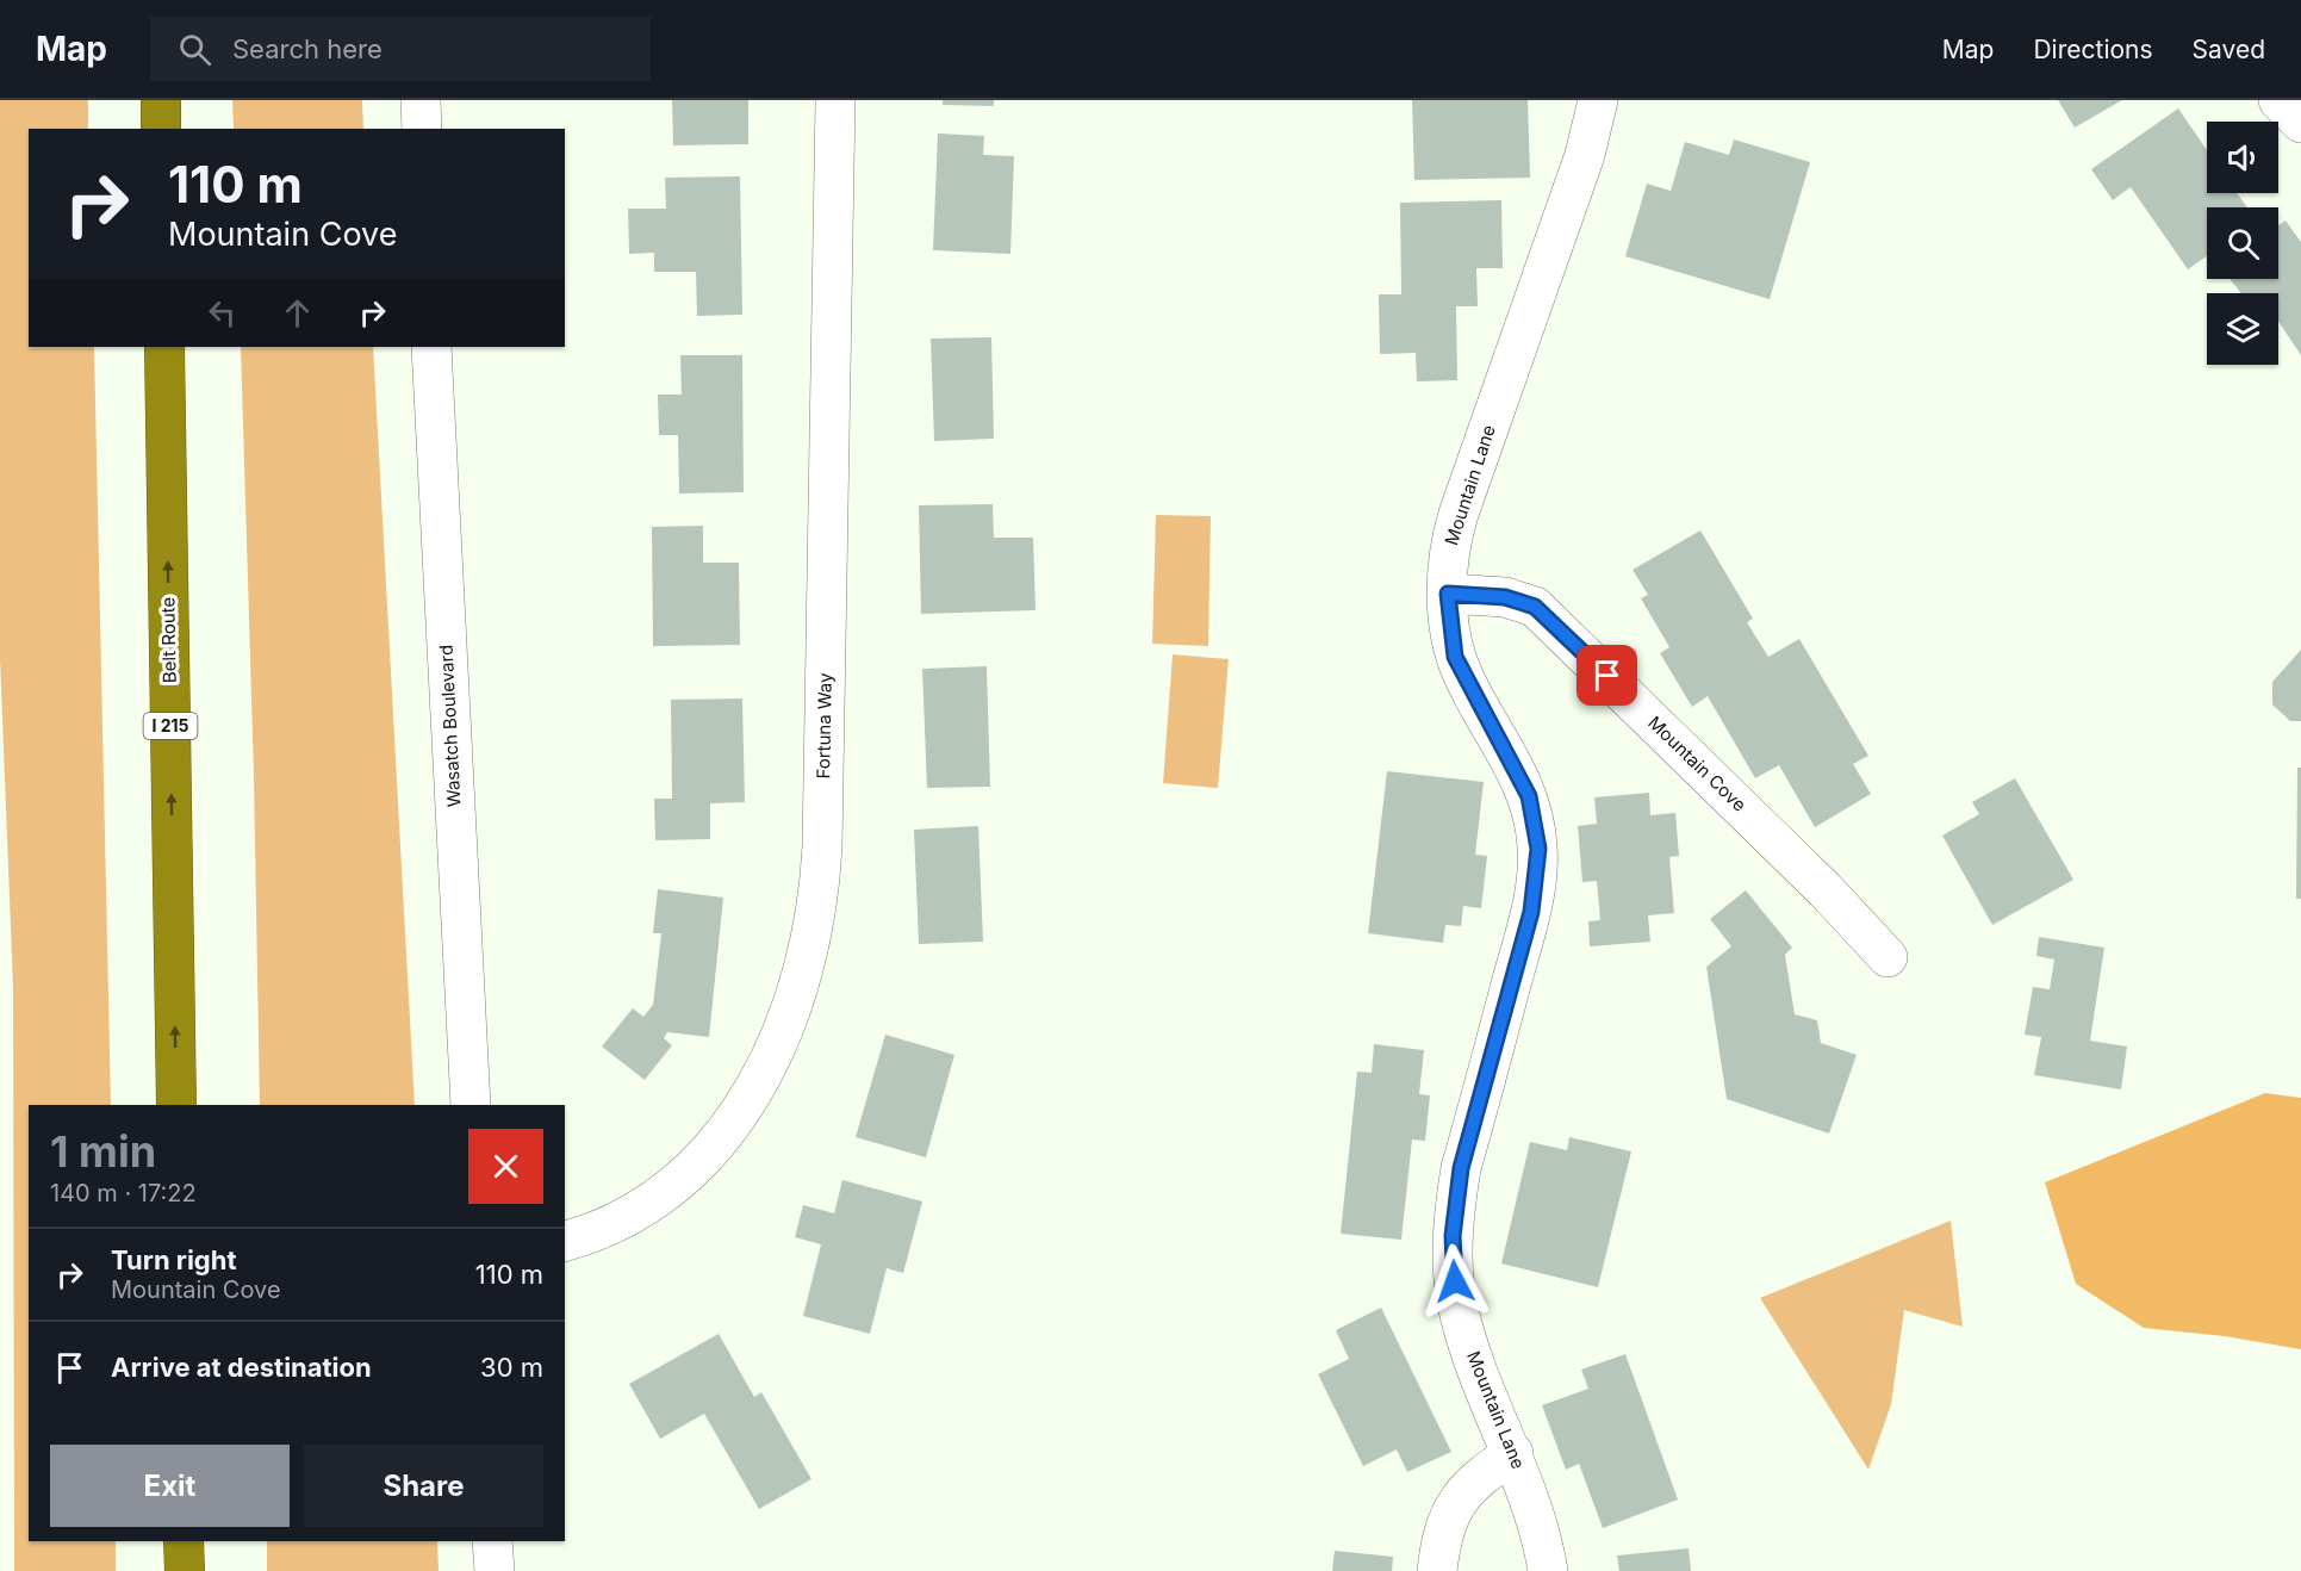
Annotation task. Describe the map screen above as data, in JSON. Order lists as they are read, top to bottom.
{
  "streets": {
    "highway": ["Belt Route", "I 215"],
    "street": [
      "Mountain Lane",
      "Wasatch Boulevard",
      "Fortuna Way",
      "Mountain Cove"
    ]
  },
  "crossings": [
    ["Mountain Lane", "Mountain Cove"]
  ],
  "one_way": ["Belt Route"],
  "page": {
    "header": "Map",
    "search": "Search here",
    "nav": ["Map", "Directions", "Saved"],
    "turn": ["110 m", "Mountain Cove"],
    "heading": ["1 min", "140 m · 17:22"],
    "list": [
      {
        "name": "Turn right",
        "note": "Mountain Cove",
        "value": "110 m"
      },
      {
        "name": "Arrive at destination",
        "value": "30 m"
      }
    ],
    "buttons": ["Exit", "Share"]
  }
}
